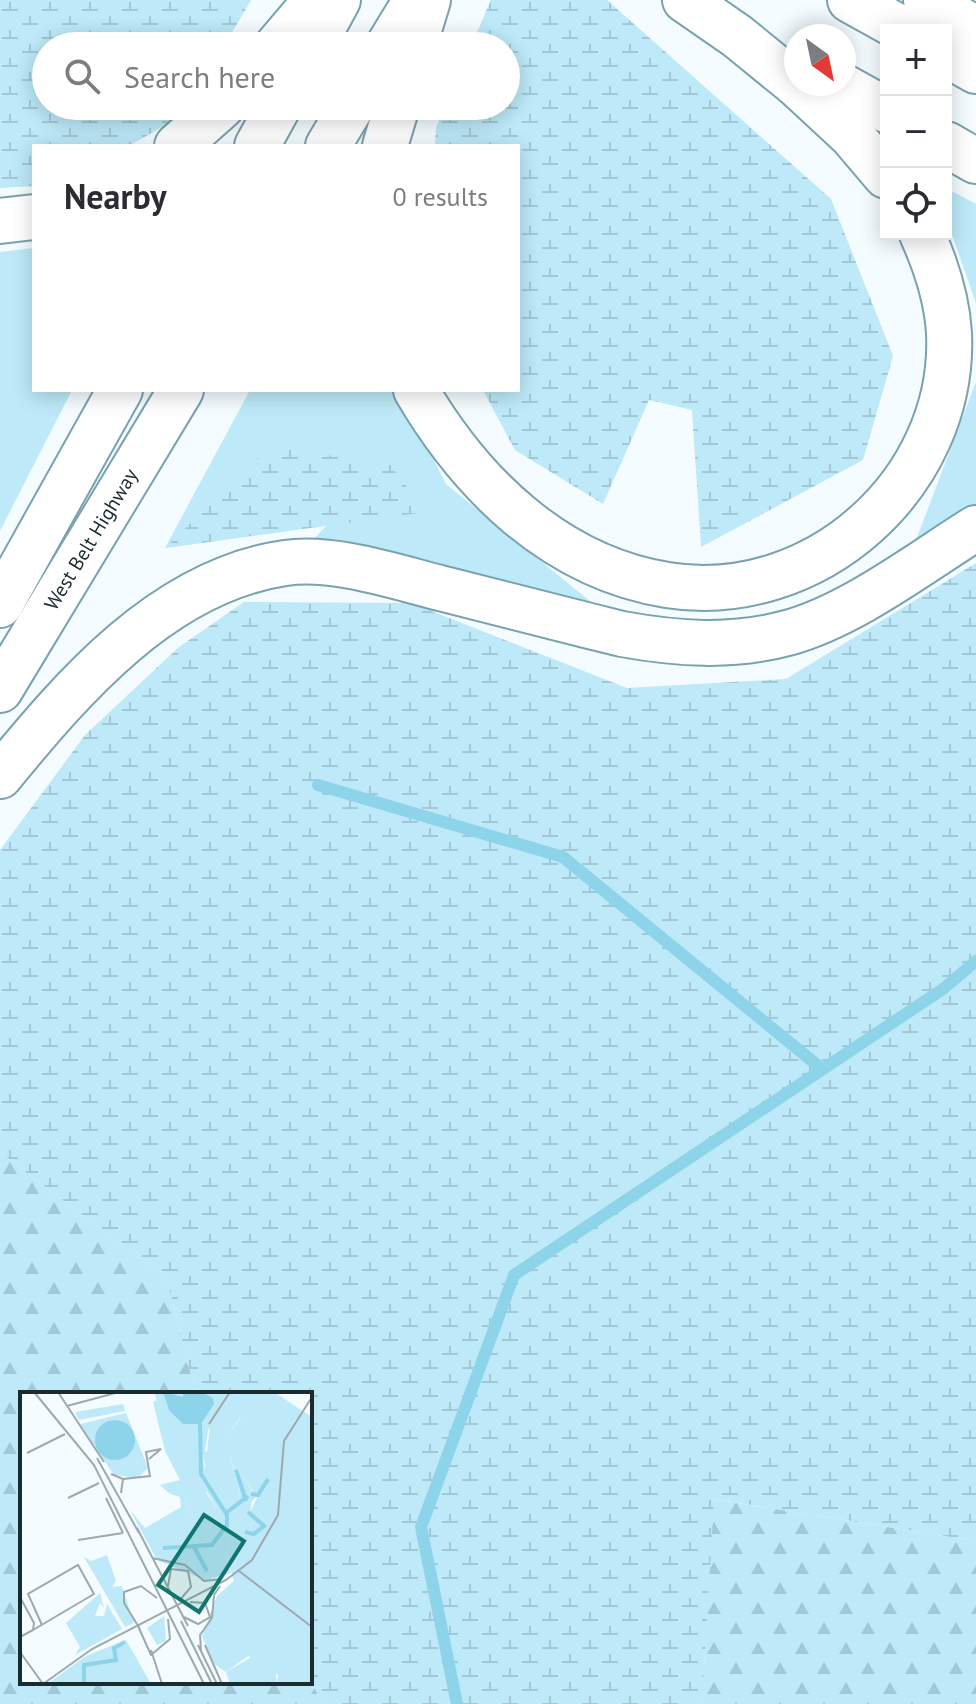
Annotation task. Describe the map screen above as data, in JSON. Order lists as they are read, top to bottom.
{
  "streets": {
    "main road": ["West Belt Highway"]
  },
  "north": "bottom right",
  "page": {
    "map_buttons": ["+", "−"],
    "search": "Search here",
    "heading": ["Nearby", "0 results"]
  }
}
